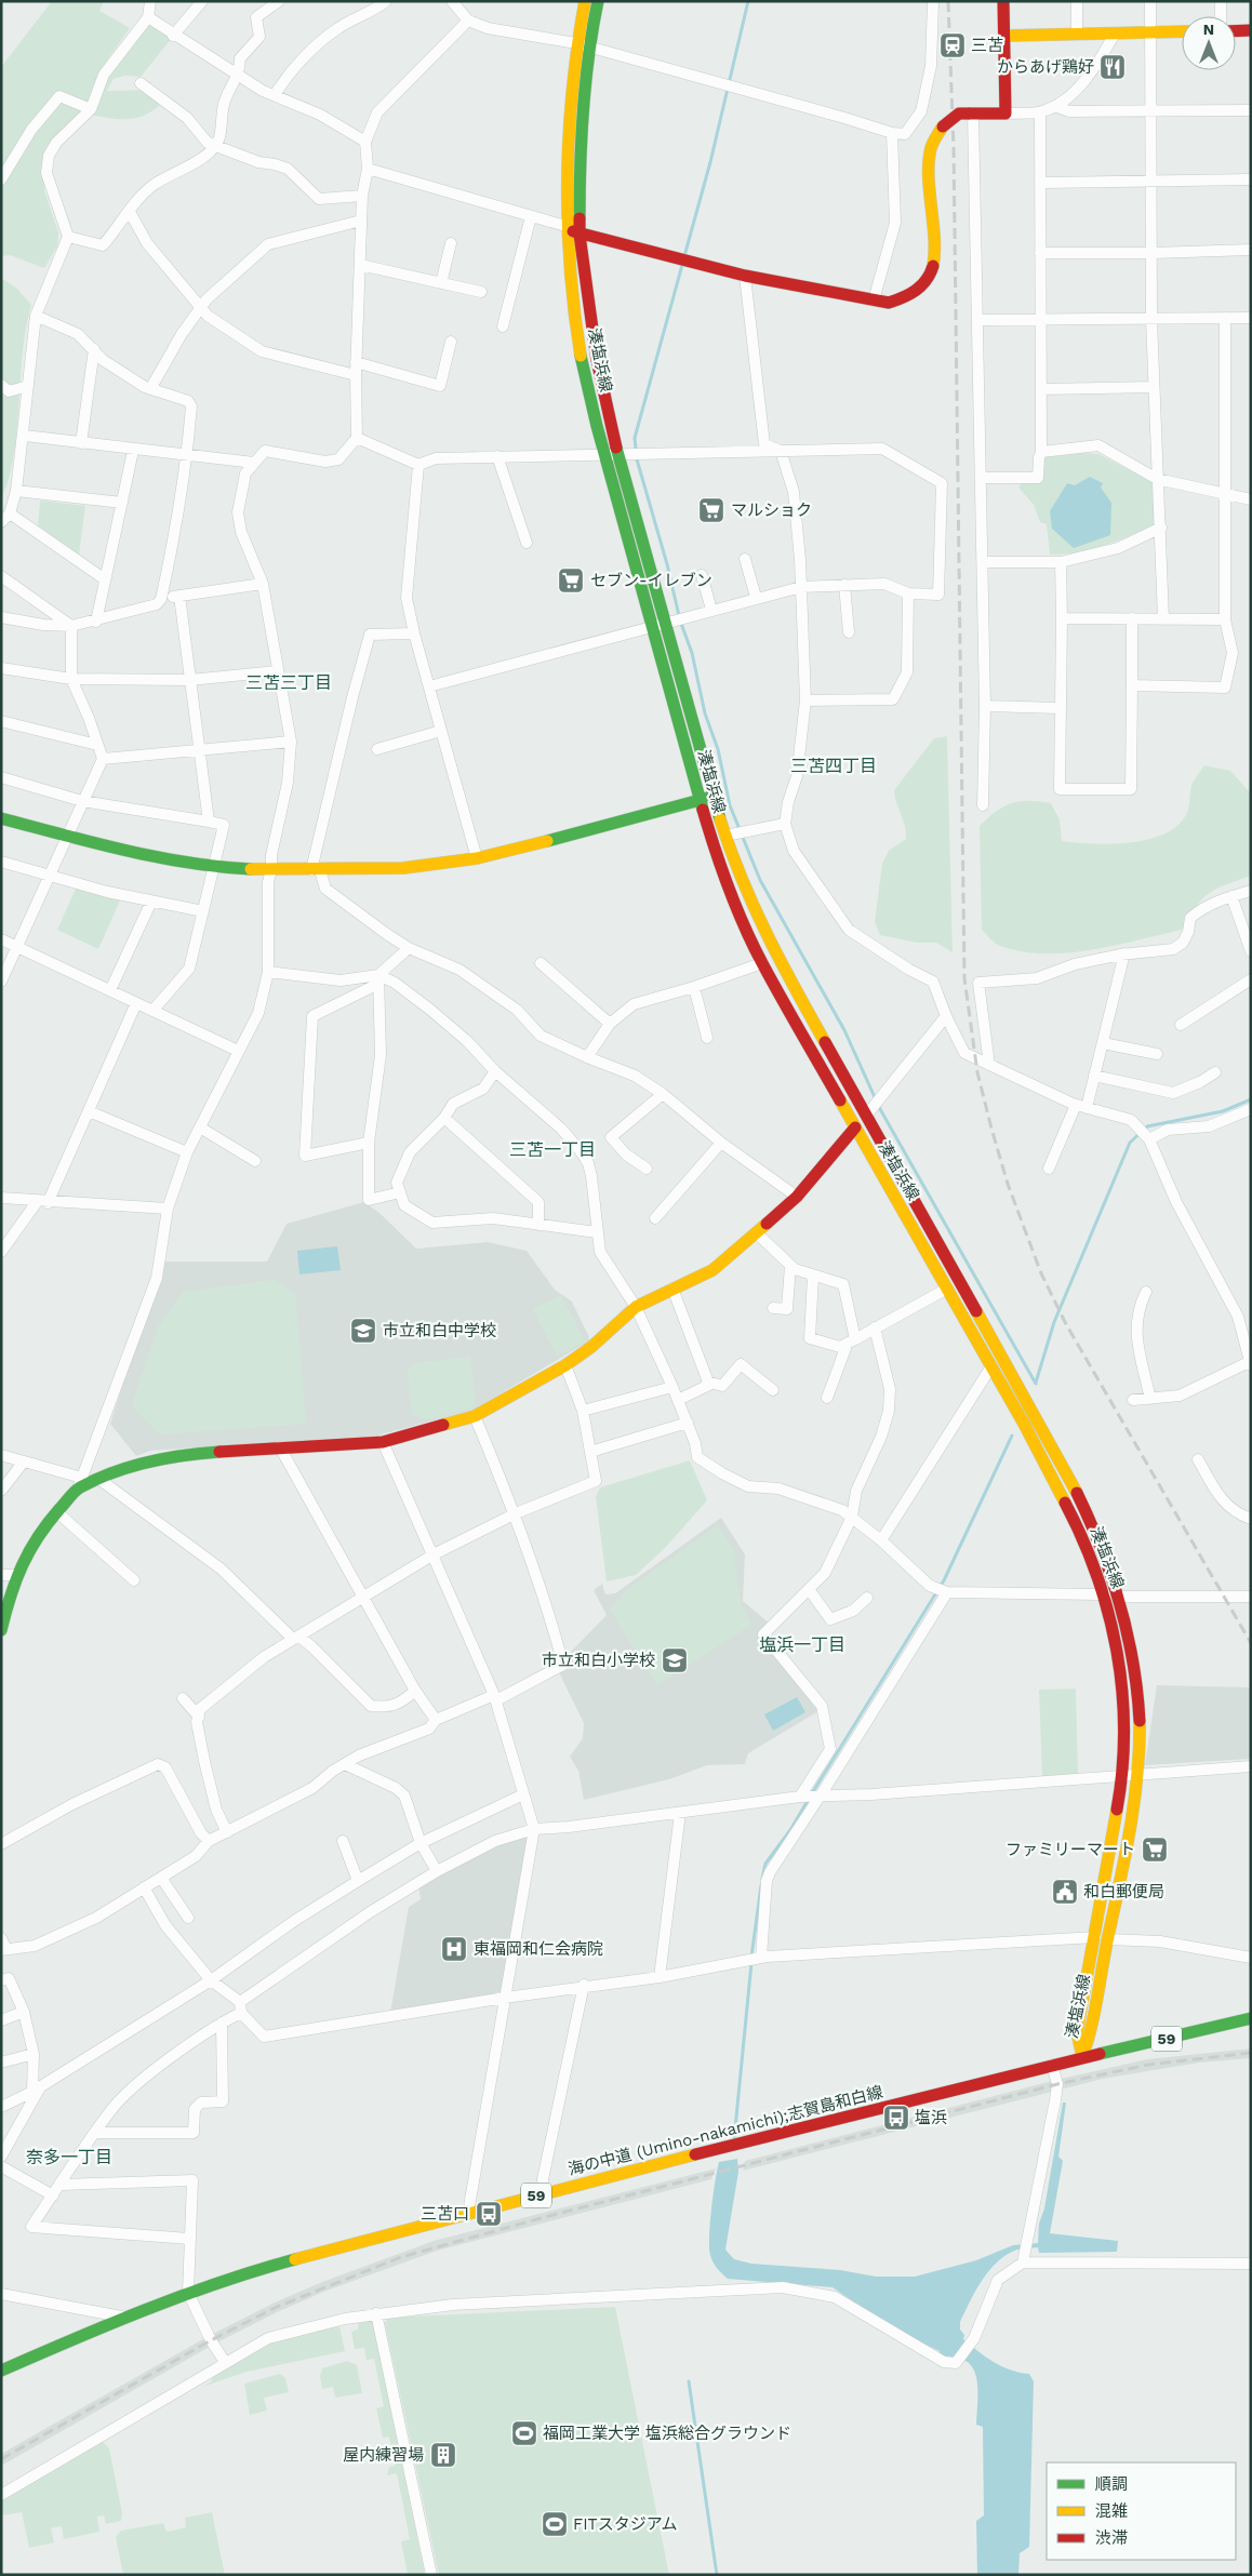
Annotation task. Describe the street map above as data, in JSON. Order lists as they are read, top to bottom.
{
  "streets": {
    "main road": ["湊塩浜線", "59", "海の中道 (Umino-nakamichi);志賀島和白線"]
  },
  "crossings": [
    ["湊塩浜線", "海の中道 (Umino-nakamichi);志賀島和白線"]
  ],
  "districts": [
    "三苫三丁目",
    "三苫四丁目",
    "三苫一丁目",
    "塩浜一丁目",
    "奈多一丁目"
  ],
  "places": {
    "station": ["三苫"],
    "restaurant": ["からあげ鶏好"],
    "supermarket": ["マルショク", "セブン-イレブン", "ファミリーマート"],
    "school or university": ["市立和白中学校", "市立和白小学校"],
    "public building": ["和白郵便局"],
    "hospital": ["東福岡和仁会病院"],
    "bus stop": ["塩浜", "三苫口"],
    "sports": ["福岡工業大学 塩浜総合グラウンド", "FITスタジアム"],
    "building": ["屋内練習場"]
  },
  "legend": ["順調", "混雑", "渋滞"],
  "north": "top"
}
